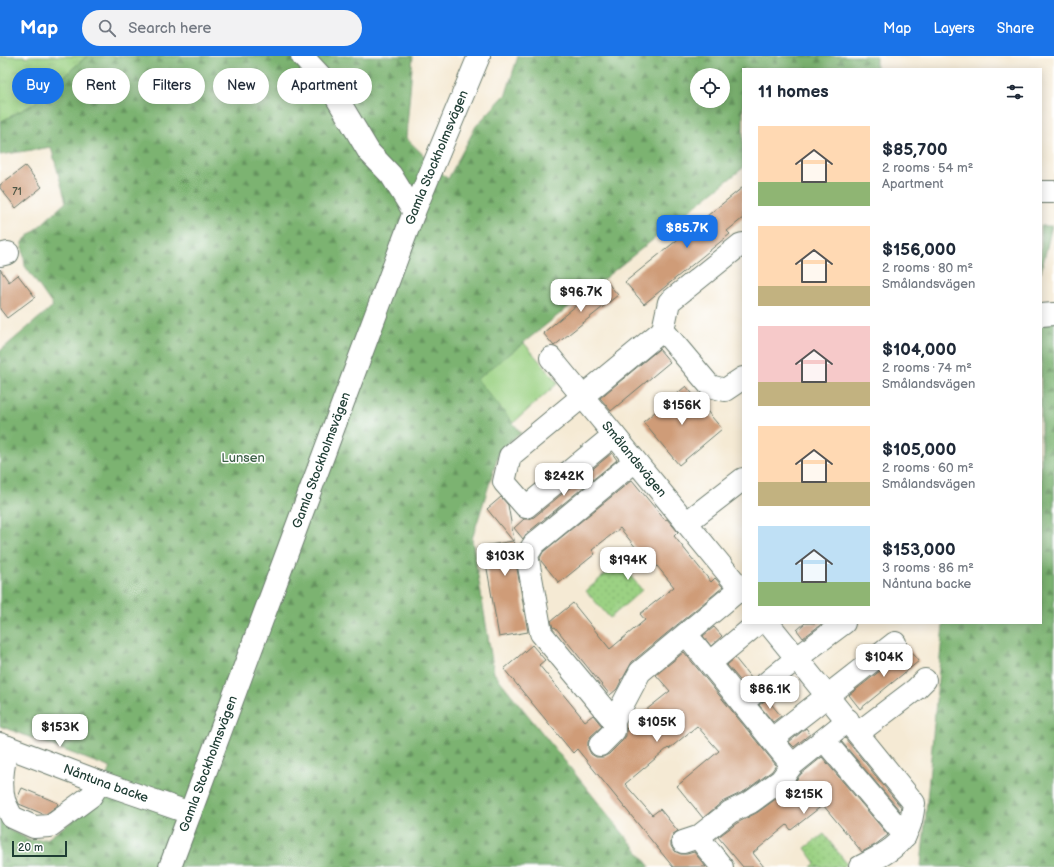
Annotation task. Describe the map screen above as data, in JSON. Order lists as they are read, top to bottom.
{
  "streets": {
    "main road": ["Gamla Stockholmsvägen", "Smålandsvägen", "Nåntuna backe"]
  },
  "crossings": [
    ["Gamla Stockholmsvägen", "Nåntuna backe"]
  ],
  "parks": ["Lunsen"],
  "house_numbers": ["71"],
  "scale_bar": "20 m",
  "page": {
    "header": "Map",
    "search": "Search here",
    "nav": ["Map", "Layers", "Share"],
    "chip": [
      "Buy",
      "Rent",
      "Filters",
      "New",
      "Apartment"
    ],
    "heading": "11 homes",
    "list": [
      {
        "name": "$85,700",
        "note": "2 rooms · 54 m² · Apartment"
      },
      {
        "name": "$156,000",
        "note": "2 rooms · 80 m² · Smålandsvägen"
      },
      {
        "name": "$104,000",
        "note": "2 rooms · 74 m² · Smålandsvägen"
      },
      {
        "name": "$105,000",
        "note": "2 rooms · 60 m² · Smålandsvägen"
      },
      {
        "name": "$153,000",
        "note": "3 rooms · 86 m² · Nåntuna backe"
      }
    ],
    "price": [
      "$85.7K",
      "$96.7K",
      "$156K",
      "$242K",
      "$103K",
      "$194K",
      "$104K",
      "$86.1K",
      "$105K",
      "$153K",
      "$215K"
    ],
    "scale": "20 m"
  }
}
